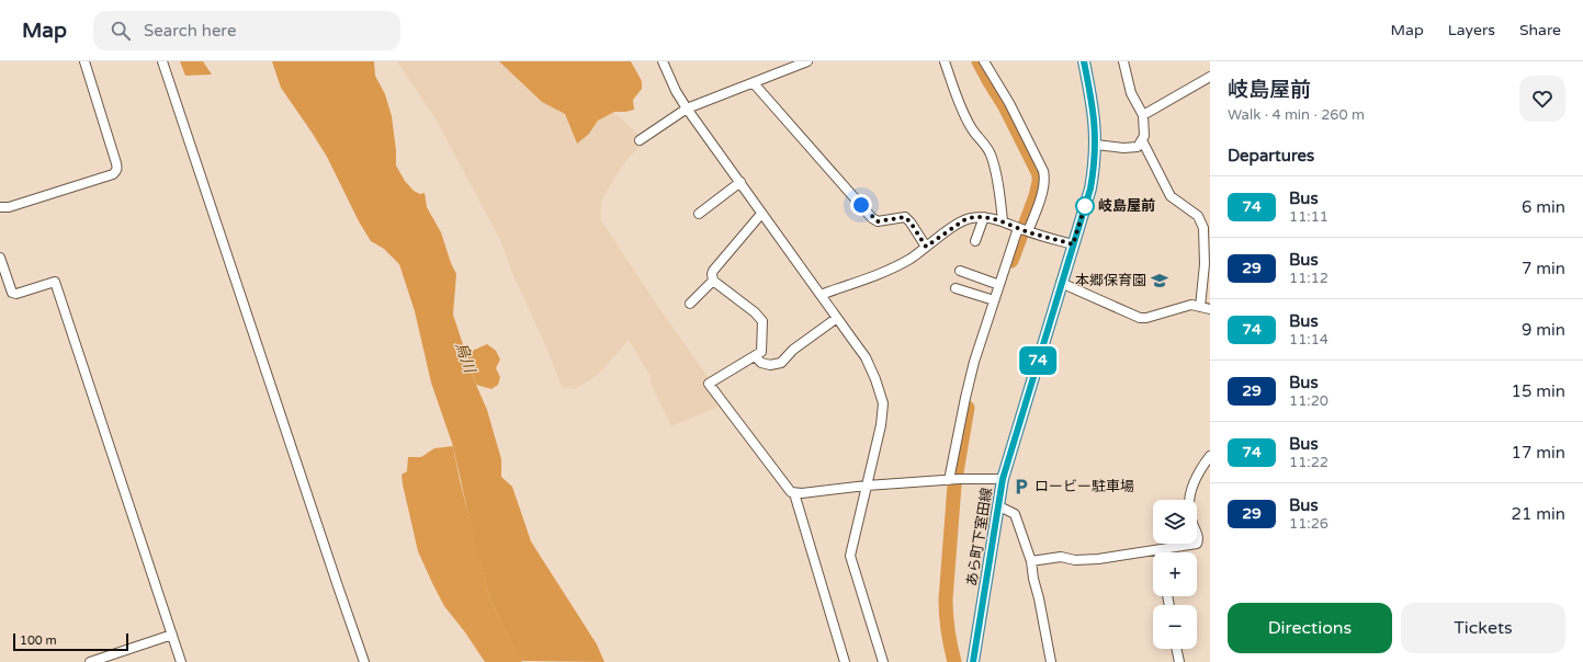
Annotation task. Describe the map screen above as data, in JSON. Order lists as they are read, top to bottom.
{
  "streets": {
    "main road": ["あら町下室田線"]
  },
  "water": ["烏川"],
  "places": {
    "other": ["岐島屋前"],
    "school or university": ["本郷保育園"],
    "parking": ["ロービー駐車場"]
  },
  "lines": ["bus line 74"],
  "scale_bar": "100 m",
  "page": {
    "header": "Map",
    "search": "Search here",
    "nav": ["Map", "Layers", "Share"],
    "on_map": "74",
    "heading": [
      ["岐島屋前", "Walk · 4 min · 260 m"],
      "Departures"
    ],
    "list": [
      {
        "mark": "74",
        "name": "Bus",
        "note": "11:11",
        "value": "6 min"
      },
      {
        "mark": "29",
        "name": "Bus",
        "note": "11:12",
        "value": "7 min"
      },
      {
        "mark": "74",
        "name": "Bus",
        "note": "11:14",
        "value": "9 min"
      },
      {
        "mark": "29",
        "name": "Bus",
        "note": "11:20",
        "value": "15 min"
      },
      {
        "mark": "74",
        "name": "Bus",
        "note": "11:22",
        "value": "17 min"
      },
      {
        "mark": "29",
        "name": "Bus",
        "note": "11:26",
        "value": "21 min"
      }
    ],
    "map_buttons": ["+", "−"],
    "buttons": ["Directions", "Tickets"],
    "scale": "100 m"
  }
}
